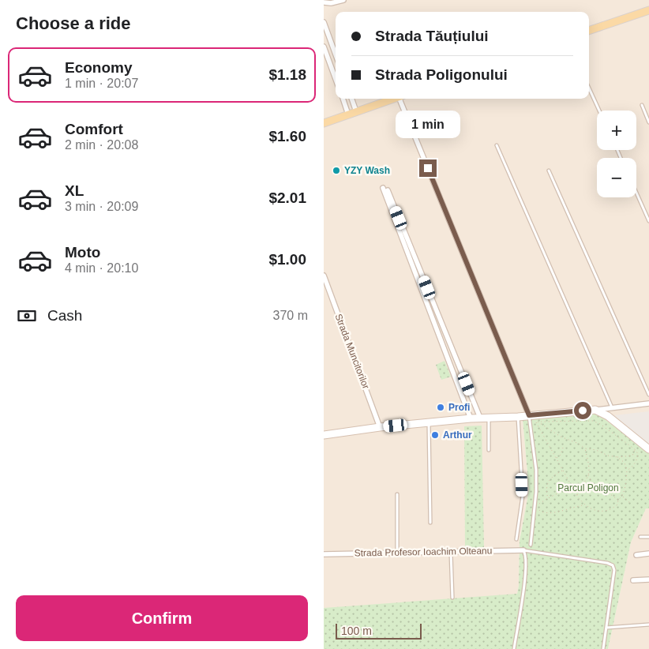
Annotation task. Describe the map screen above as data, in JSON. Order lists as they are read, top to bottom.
{
  "streets": {
    "street": ["Strada Muncitorilor", "Strada Profesor Ioachim Olteanu"]
  },
  "parks": ["Parcul Poligon"],
  "places": ["YZY Wash", "Profi", "Arthur"],
  "scale_bar": "100 m",
  "page": {
    "heading": "Choose a ride",
    "banner": ["Strada Tăuțiului", "Strada Poligonului"],
    "list": [
      {
        "name": "Economy",
        "note": "1 min · 20:07",
        "value": "$1.18"
      },
      {
        "name": "Comfort",
        "note": "2 min · 20:08",
        "value": "$1.60"
      },
      {
        "name": "XL",
        "note": "3 min · 20:09",
        "value": "$2.01"
      },
      {
        "name": "Moto",
        "note": "4 min · 20:10",
        "value": "$1.00"
      }
    ],
    "map_buttons": ["+", "−"],
    "bubble": "1 min",
    "pay": ["Cash", "370 m"],
    "buttons": "Confirm",
    "scale": "100 m"
  }
}
